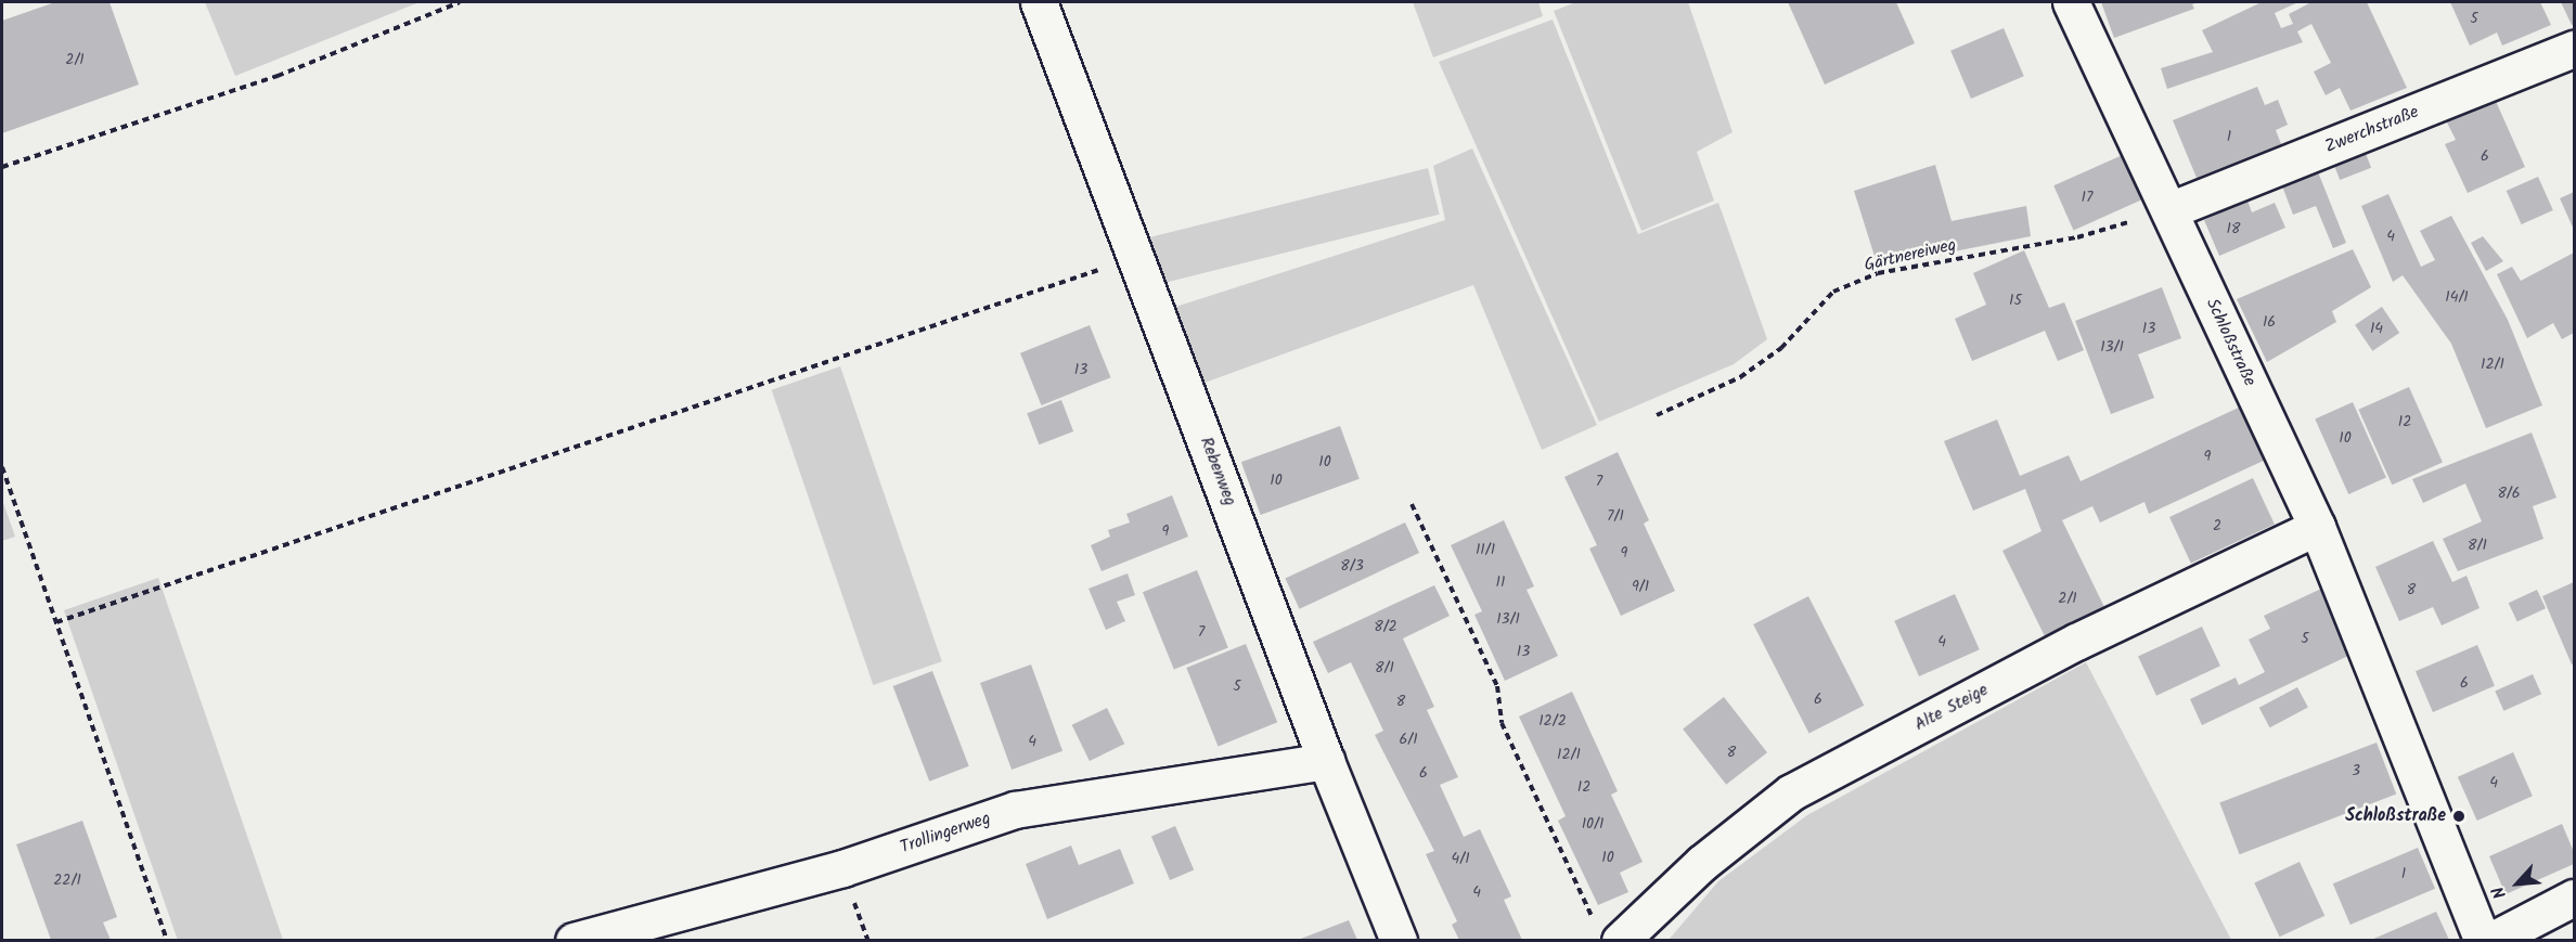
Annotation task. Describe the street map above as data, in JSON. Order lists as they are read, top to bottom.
{
  "streets": {
    "street": [
      "Zwerchstraße",
      "Schloßstraße",
      "Rebenweg",
      "Alte Steige",
      "Trollingerweg"
    ],
    "path": ["Gärtnereiweg"]
  },
  "crossings": [
    ["Zwerchstraße", "Gärtnereiweg"],
    ["Zwerchstraße", "Schloßstraße"],
    ["Gärtnereiweg", "Schloßstraße"],
    ["Schloßstraße", "Alte Steige"],
    ["Rebenweg", "Trollingerweg"]
  ],
  "places": ["Schloßstraße"],
  "house_numbers": [
    "5",
    "2/1",
    "1",
    "6",
    "17",
    "18",
    "4",
    "14/1",
    "15",
    "16",
    "13",
    "14",
    "13/1",
    "12/1",
    "13",
    "12",
    "10",
    "9",
    "10",
    "10",
    "7",
    "8/6",
    "7/1",
    "2",
    "9",
    "8/1",
    "11/1",
    "9",
    "8/3",
    "11",
    "9/1",
    "8",
    "2/1",
    "13/1",
    "8/2",
    "7",
    "5",
    "4",
    "13",
    "8/1",
    "6",
    "5",
    "6",
    "8",
    "12/2",
    "6/1",
    "4",
    "8",
    "12/1",
    "3",
    "6",
    "4",
    "12",
    "10/1",
    "10",
    "4/1",
    "1",
    "22/1",
    "4"
  ],
  "north": "bottom left"
}
